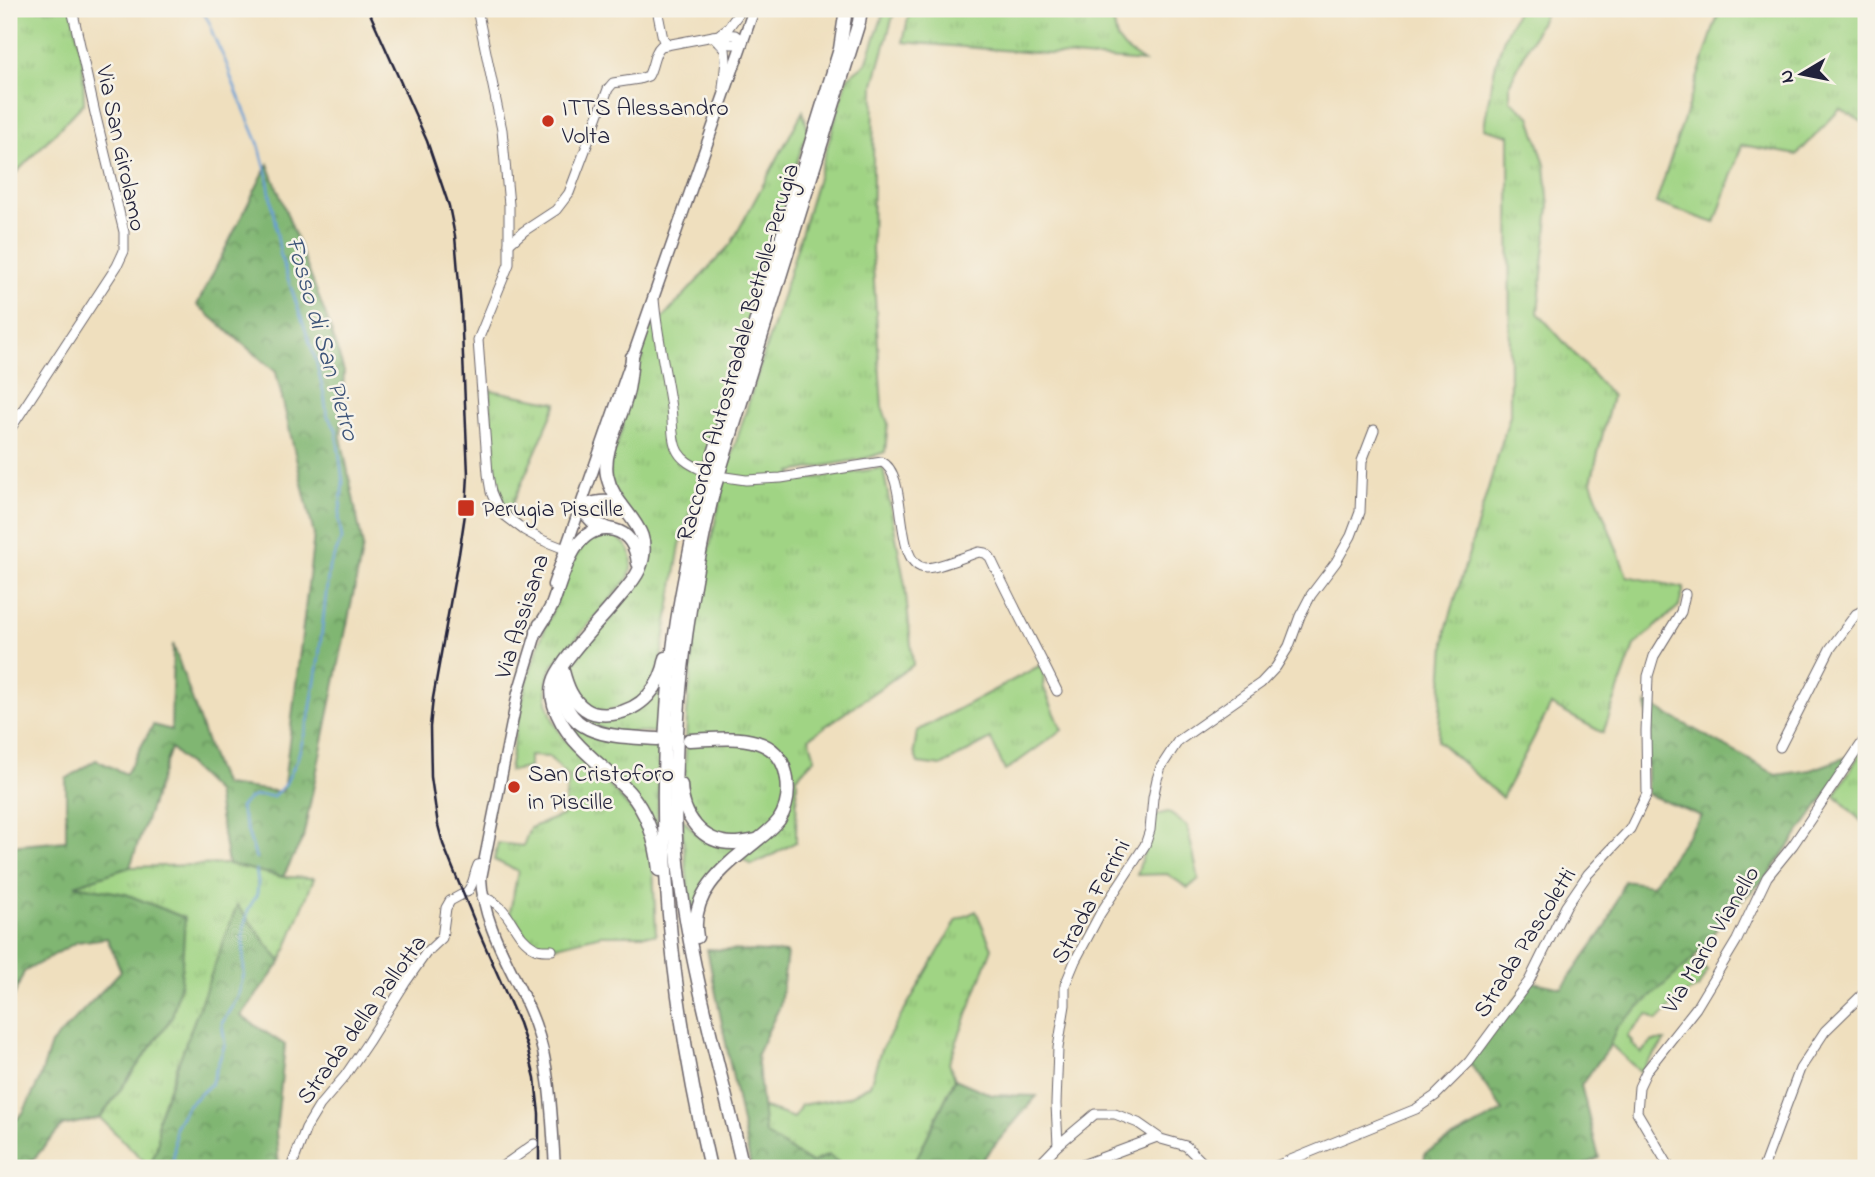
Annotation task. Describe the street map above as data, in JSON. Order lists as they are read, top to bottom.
{
  "streets": {
    "highway": ["Raccordo Autostradale Bettolle-Perugia"],
    "main road": ["Via Assisana"],
    "street": [
      "Via San Girolamo",
      "Strada Ferrini",
      "Via Mario Vianello",
      "Strada Pascoletti",
      "Strada della Pallotta"
    ]
  },
  "crossings": [
    ["Via Assisana", "Strada della Pallotta"]
  ],
  "water": ["Fosso di San Pietro"],
  "places": {
    "other": ["ITTS Alessandro Volta", "San Cristoforo in Piscille"],
    "transit": ["Perugia Piscille"]
  },
  "north": "left"
}
